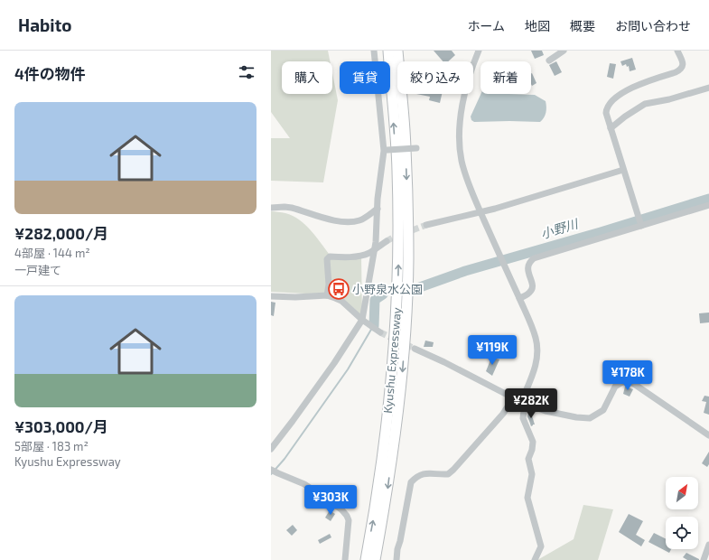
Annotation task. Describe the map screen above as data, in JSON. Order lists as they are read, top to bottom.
{
  "streets": {
    "highway": ["Kyushu Expressway"]
  },
  "water": ["小野川"],
  "places": {
    "bus stop": ["小野泉水公園"]
  },
  "north": "top right",
  "page": {
    "header": "Habito",
    "nav": [
      "ホーム",
      "地図",
      "概要",
      "お問い合わせ"
    ],
    "heading": "4件の物件",
    "chip": [
      "購入",
      "賃貸",
      "絞り込み",
      "新着"
    ],
    "list": [
      {
        "name": "¥282,000/月",
        "note": "4部屋 · 144 m² · 一戸建て"
      },
      {
        "name": "¥303,000/月",
        "note": "5部屋 · 183 m² · Kyushu Expressway"
      }
    ],
    "price": [
      "¥119K",
      "¥178K",
      "¥282K",
      "¥303K"
    ]
  }
}
